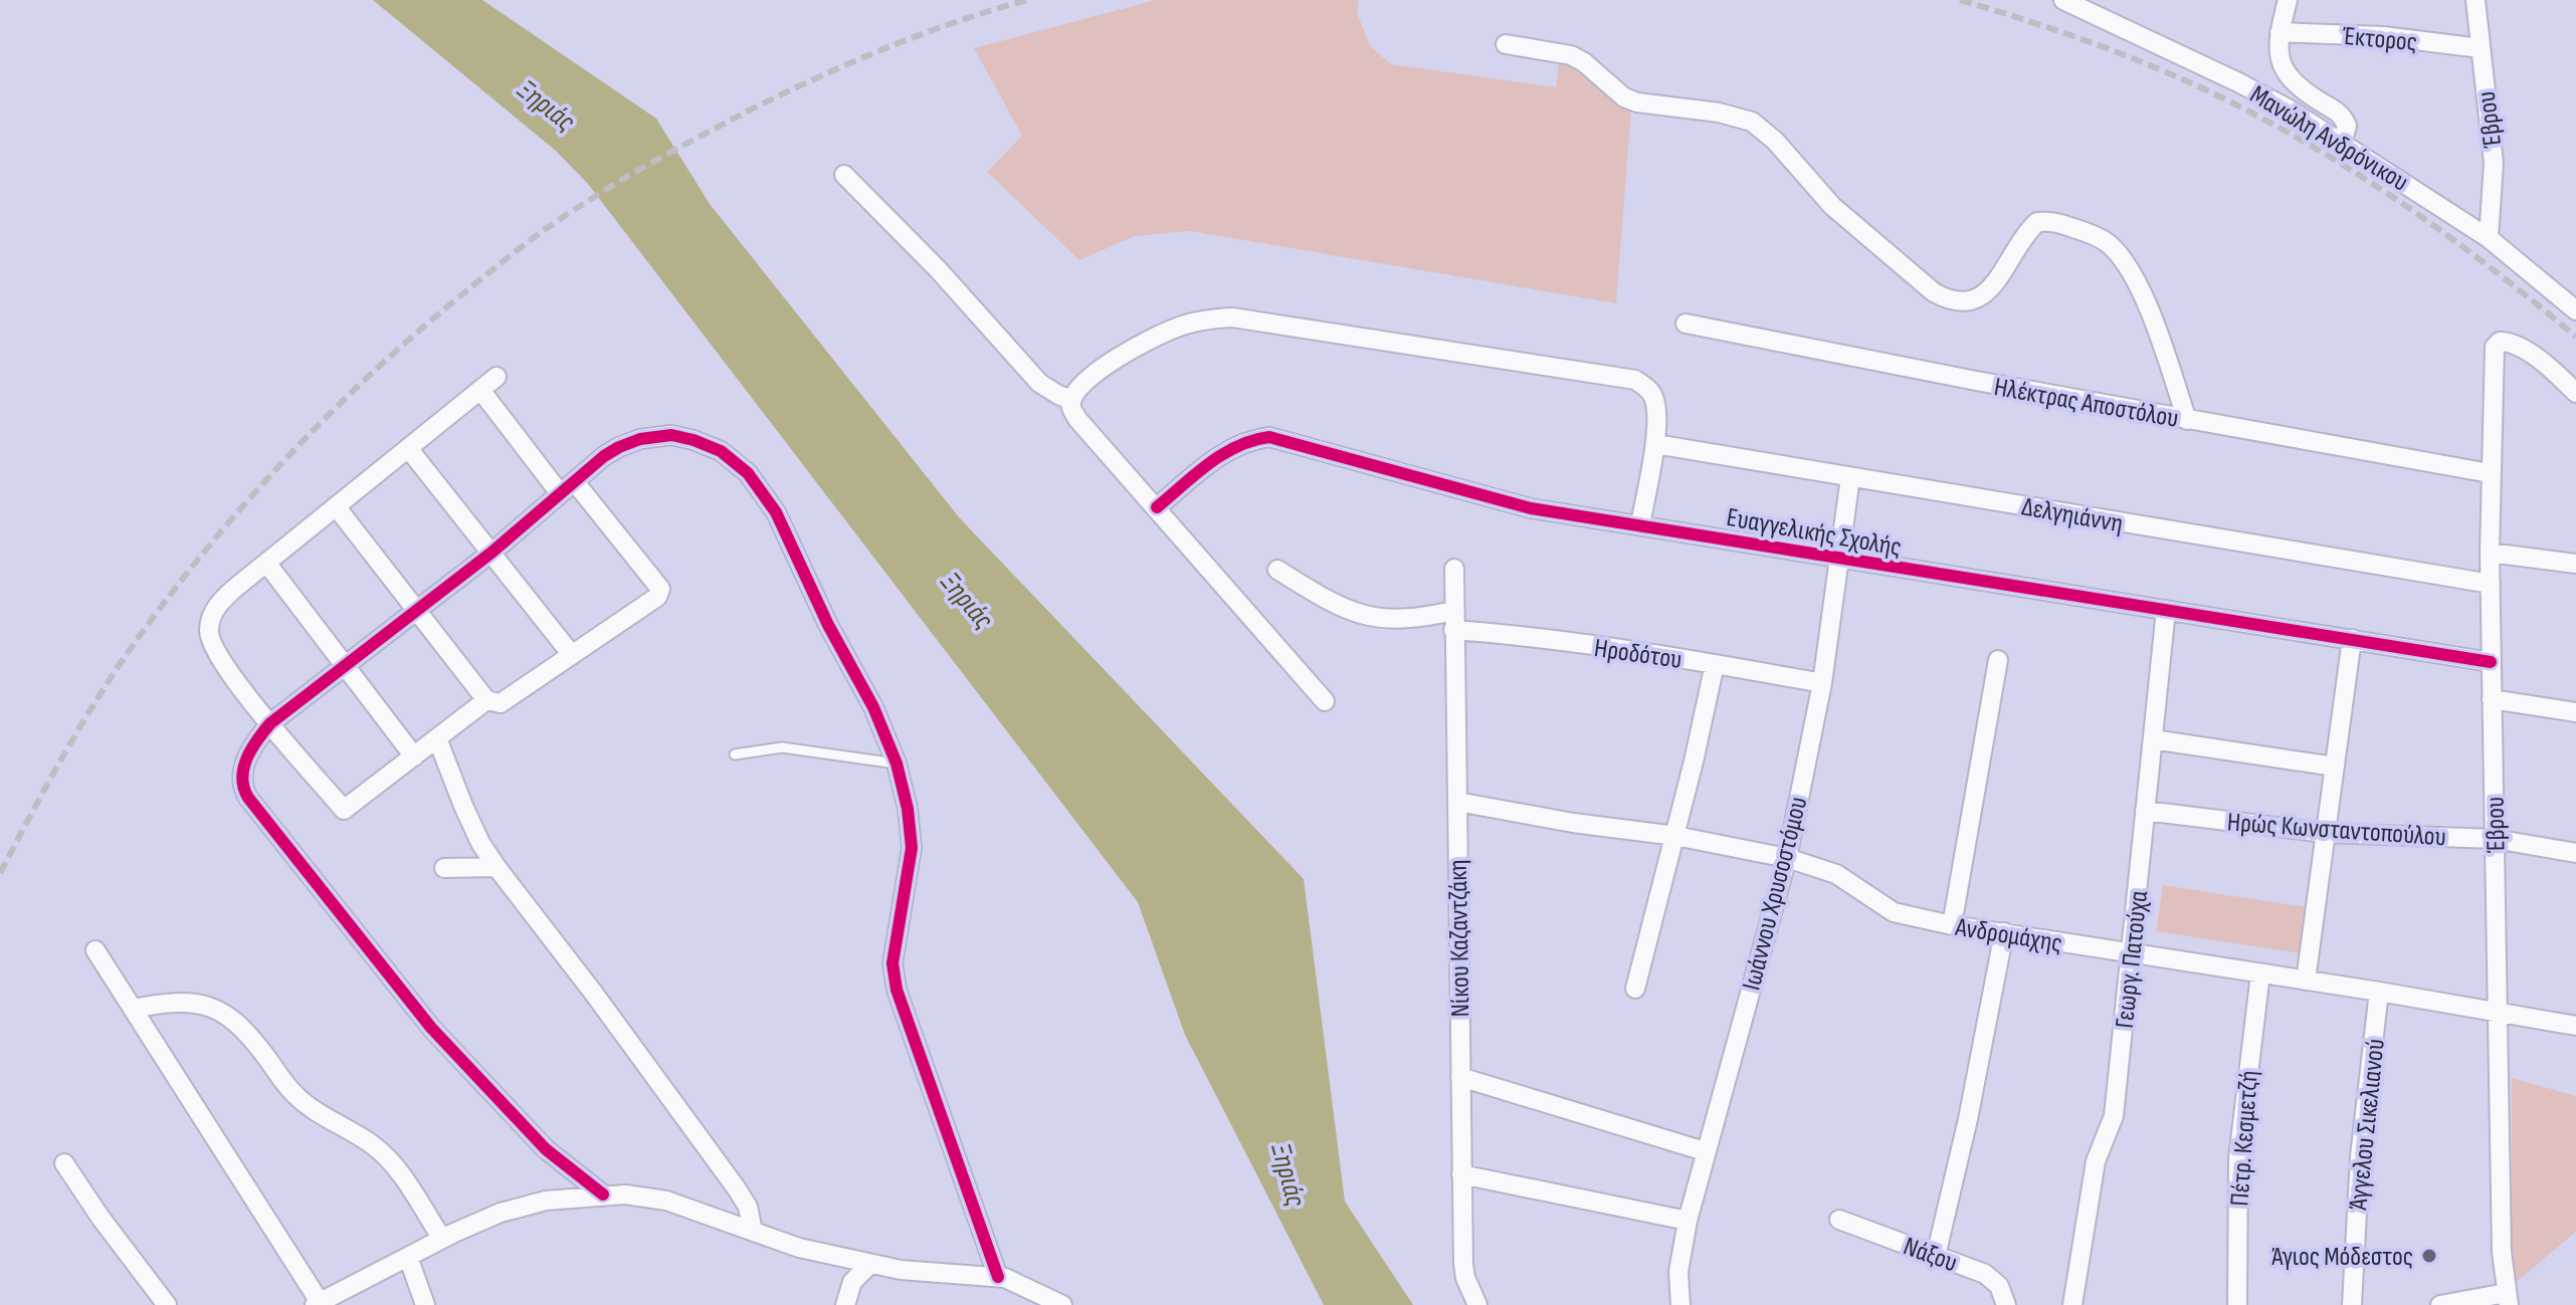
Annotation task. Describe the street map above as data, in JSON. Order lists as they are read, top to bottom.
{
  "streets": {
    "street": [
      "Έκτορος",
      "Έβρου",
      "Μανώλη Ανδρόνικου",
      "Ηλέκτρας Αποστόλου",
      "Δελγηιάννη",
      "Ευαγγελικής Σχολής",
      "Ηροδότου",
      "Ηρώς Κωνσταντοπούλου",
      "Ιωάννου Χρυσοστόμου",
      "Ανδρομάχης",
      "Νίκου Καζαντζάκη",
      "Γεωργ. Πατούχα",
      "Άγγελου Σικελιανού",
      "Πέτρ. Κεσμετζή",
      "Νάξου"
    ]
  },
  "crossings": [
    ["Έκτορος", "Έβρου"],
    ["Έβρου", "Μανώλη Ανδρόνικου"],
    ["Έβρου", "Ηλέκτρας Αποστόλου"],
    ["Έβρου", "Δελγηιάννη"],
    ["Έβρου", "Ευαγγελικής Σχολής"],
    ["Έβρου", "Ηρώς Κωνσταντοπούλου"],
    ["Έβρου", "Ανδρομάχης"],
    ["Δελγηιάννη", "Ιωάννου Χρυσοστόμου"],
    ["Ευαγγελικής Σχολής", "Ιωάννου Χρυσοστόμου"],
    ["Ευαγγελικής Σχολής", "Γεωργ. Πατούχα"],
    ["Ηροδότου", "Ιωάννου Χρυσοστόμου"],
    ["Ηροδότου", "Νίκου Καζαντζάκη"],
    ["Ηρώς Κωνσταντοπούλου", "Γεωργ. Πατούχα"],
    ["Ιωάννου Χρυσοστόμου", "Ανδρομάχης"],
    ["Ανδρομάχης", "Νίκου Καζαντζάκη"],
    ["Ανδρομάχης", "Γεωργ. Πατούχα"],
    ["Ανδρομάχης", "Άγγελου Σικελιανού"],
    ["Ανδρομάχης", "Πέτρ. Κεσμετζή"]
  ],
  "water": ["Ξηριάς"],
  "places": ["Άγιος Μόδεστος"]
}
